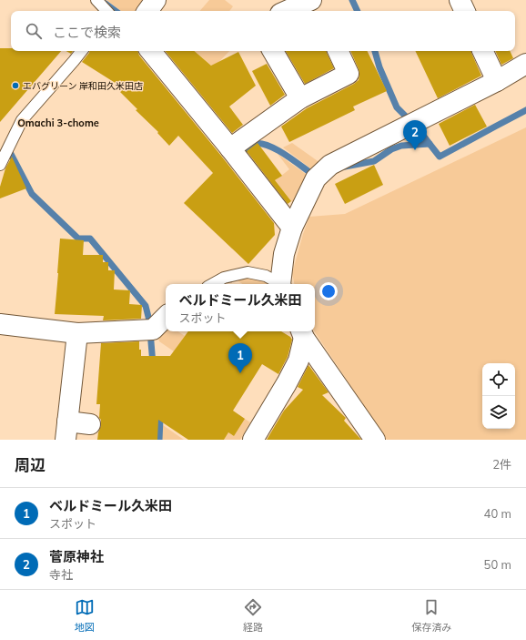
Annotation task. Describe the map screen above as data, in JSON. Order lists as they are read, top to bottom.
{
  "districts": ["Omachi 3-chome"],
  "places": ["エバグリーン 岸和田久米田店"],
  "page": {
    "search": "ここで検索",
    "pins": ["2", "1"],
    "popup": ["ベルドミール久米田", "スポット"],
    "heading": ["周辺", "2件"],
    "list": [
      {
        "mark": "1",
        "name": "ベルドミール久米田",
        "note": "スポット",
        "value": "40 m"
      },
      {
        "mark": "2",
        "name": "菅原神社",
        "note": "寺社",
        "value": "50 m"
      }
    ],
    "nav": ["地図", "経路", "保存済み"]
  }
}
